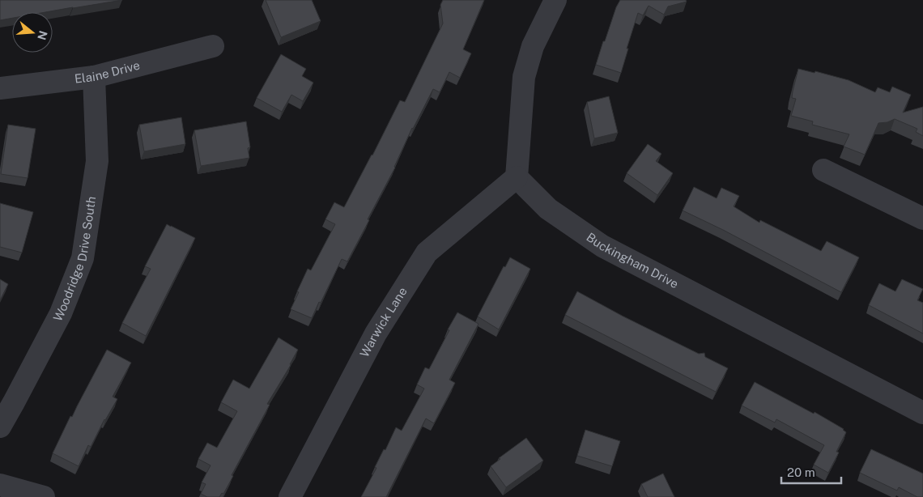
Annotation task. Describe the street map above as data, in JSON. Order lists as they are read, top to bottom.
{
  "streets": {
    "street": [
      "Elaine Drive",
      "Woodridge Drive South",
      "Buckingham Drive",
      "Warwick Lane"
    ]
  },
  "crossings": [
    ["Elaine Drive", "Woodridge Drive South"],
    ["Buckingham Drive", "Warwick Lane"]
  ],
  "scale_bar": "20 m",
  "north": "right"
}
